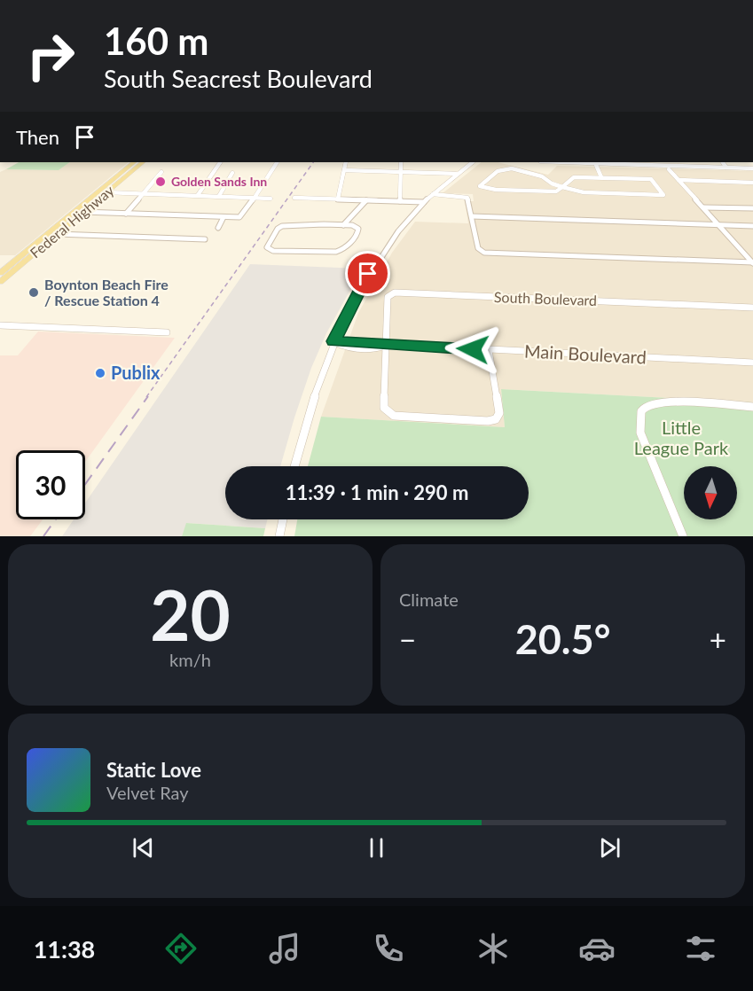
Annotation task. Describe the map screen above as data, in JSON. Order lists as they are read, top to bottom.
{
  "streets": {
    "main road": ["Federal Highway"],
    "street": ["South Boulevard", "Main Boulevard"]
  },
  "crossings": [
    ["South Boulevard", "Main Boulevard"]
  ],
  "parks": ["Little League Park"],
  "places": ["Golden Sands Inn", "Boynton Beach Fire / Rescue Station 4", "Publix"],
  "north": "bottom",
  "page": {
    "turn": ["160 m", "South Seacrest Boulevard"],
    "then": "Then",
    "limit": "30",
    "trip": "11:39 · 1 min · 290 m",
    "tile": [
      ["20", "km/h"],
      "Climate"
    ],
    "heat": ["−", "20.5°", "+"],
    "song": ["Static Love", "Velvet Ray"],
    "tabs": "11:38"
  }
}
